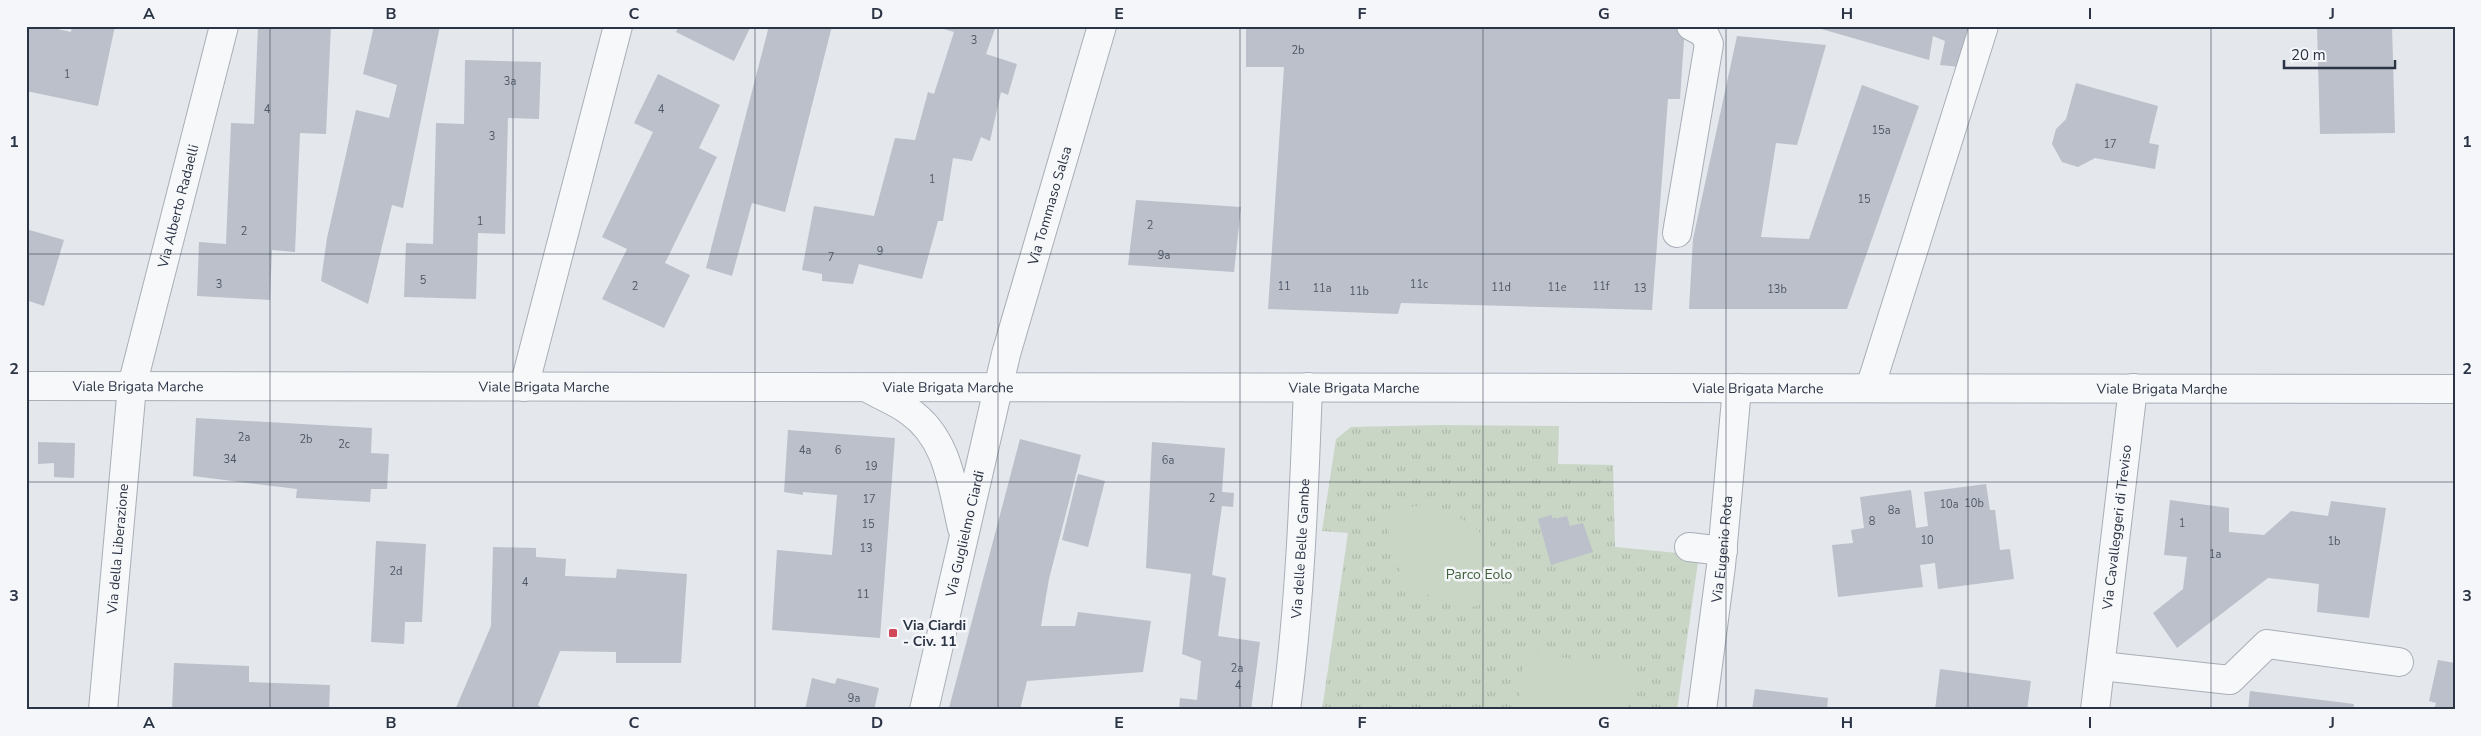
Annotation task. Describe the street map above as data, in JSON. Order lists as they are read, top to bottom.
{
  "streets": {
    "street": [
      "Via Alberto Radaelli",
      "Via Tommaso Salsa",
      "Viale Brigata Marche",
      "Via Cavalleggeri di Treviso",
      "Via Guglielmo Ciardi",
      "Via della Liberazione",
      "Via delle Belle Gambe",
      "Via Eugenio Rota"
    ]
  },
  "crossings": [
    ["Via Alberto Radaelli", "Viale Brigata Marche"],
    ["Via Alberto Radaelli", "Via della Liberazione"],
    ["Via Tommaso Salsa", "Viale Brigata Marche"],
    ["Via Tommaso Salsa", "Via Guglielmo Ciardi"],
    ["Viale Brigata Marche", "Via Cavalleggeri di Treviso"],
    ["Viale Brigata Marche", "Via Guglielmo Ciardi"],
    ["Viale Brigata Marche", "Via della Liberazione"],
    ["Viale Brigata Marche", "Via delle Belle Gambe"],
    ["Viale Brigata Marche", "Via Eugenio Rota"]
  ],
  "parks": ["Parco Eolo"],
  "places": {
    "transit": ["Via Ciardi - Civ. 11"]
  },
  "house_numbers": [
    "3",
    "2b",
    "1",
    "3a",
    "4",
    "4",
    "15a",
    "3",
    "17",
    "1",
    "15",
    "1",
    "2",
    "2",
    "9",
    "9a",
    "7",
    "5",
    "3",
    "11c",
    "2",
    "11",
    "11f",
    "11d",
    "11e",
    "11a",
    "13",
    "13b",
    "11b",
    "2a",
    "2b",
    "2c",
    "4a",
    "6",
    "34",
    "6a",
    "19",
    "2",
    "17",
    "10b",
    "10a",
    "8a",
    "8",
    "1",
    "15",
    "10",
    "1b",
    "13",
    "1a",
    "2d",
    "4",
    "11",
    "2a",
    "4",
    "9a"
  ],
  "scale_bar": "20 m",
  "grid": {
    "columns": [
      "A",
      "B",
      "C",
      "D",
      "E",
      "F",
      "G",
      "H",
      "I",
      "J"
    ],
    "rows": ["1", "2", "3"]
  }
}
